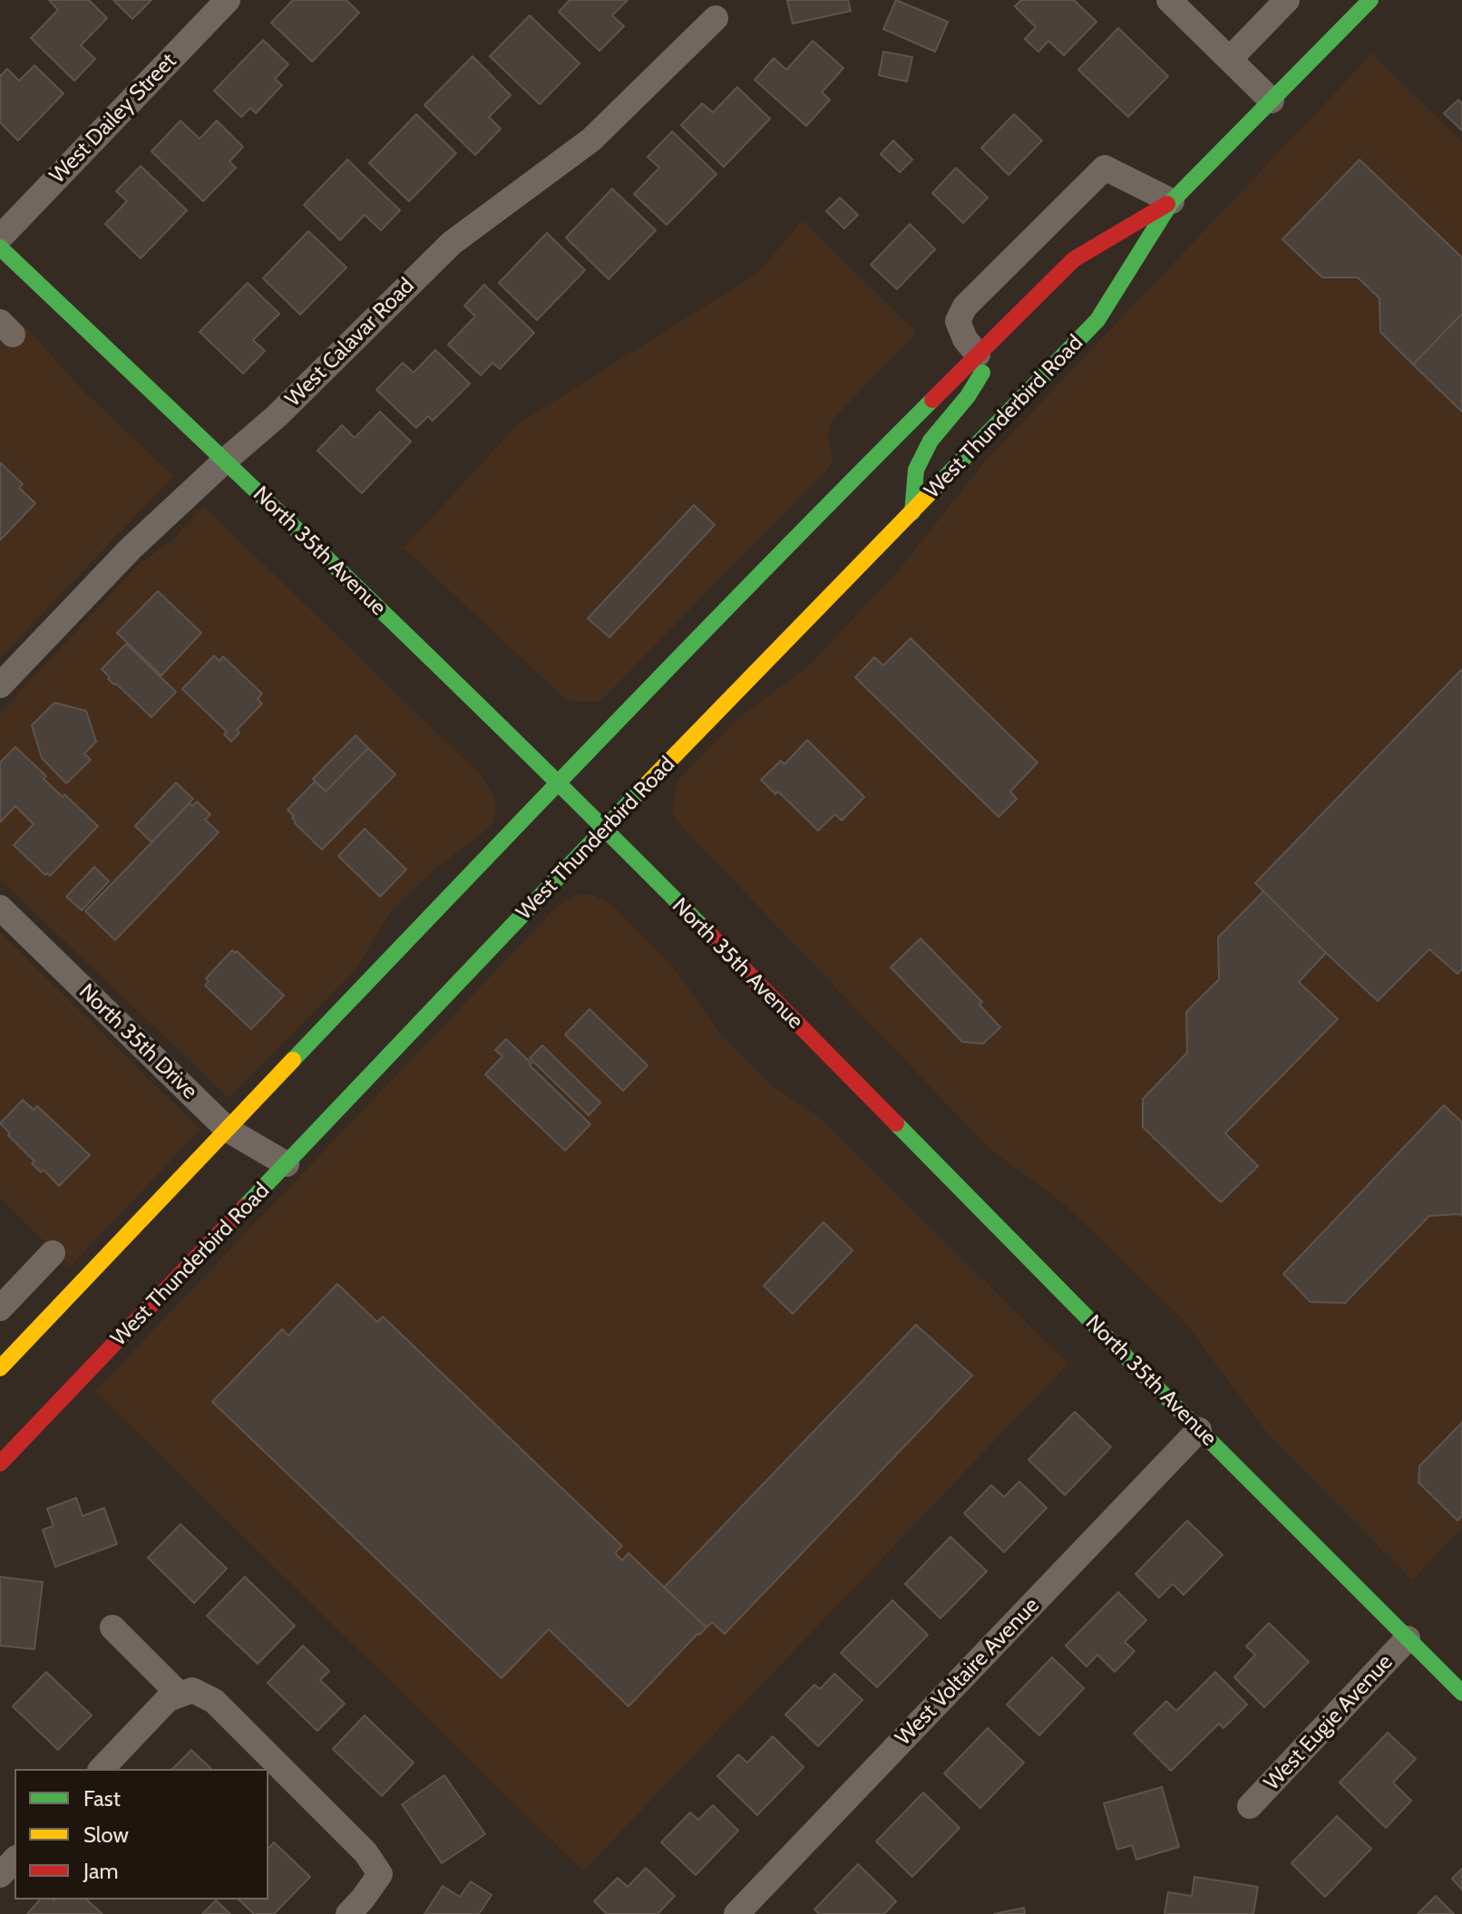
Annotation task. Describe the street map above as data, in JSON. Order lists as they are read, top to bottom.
{
  "streets": {
    "main road": ["West Thunderbird Road", "North 35th Avenue"],
    "street": [
      "West Dailey Street",
      "West Calavar Road",
      "North 35th Drive",
      "West Voltaire Avenue",
      "West Eugie Avenue"
    ]
  },
  "crossings": [
    ["West Calavar Road", "North 35th Avenue"],
    ["West Thunderbird Road", "North 35th Avenue"],
    ["West Thunderbird Road", "North 35th Drive"],
    ["North 35th Avenue", "West Voltaire Avenue"],
    ["North 35th Avenue", "West Eugie Avenue"]
  ],
  "legend": ["Fast", "Slow", "Jam"]
}
